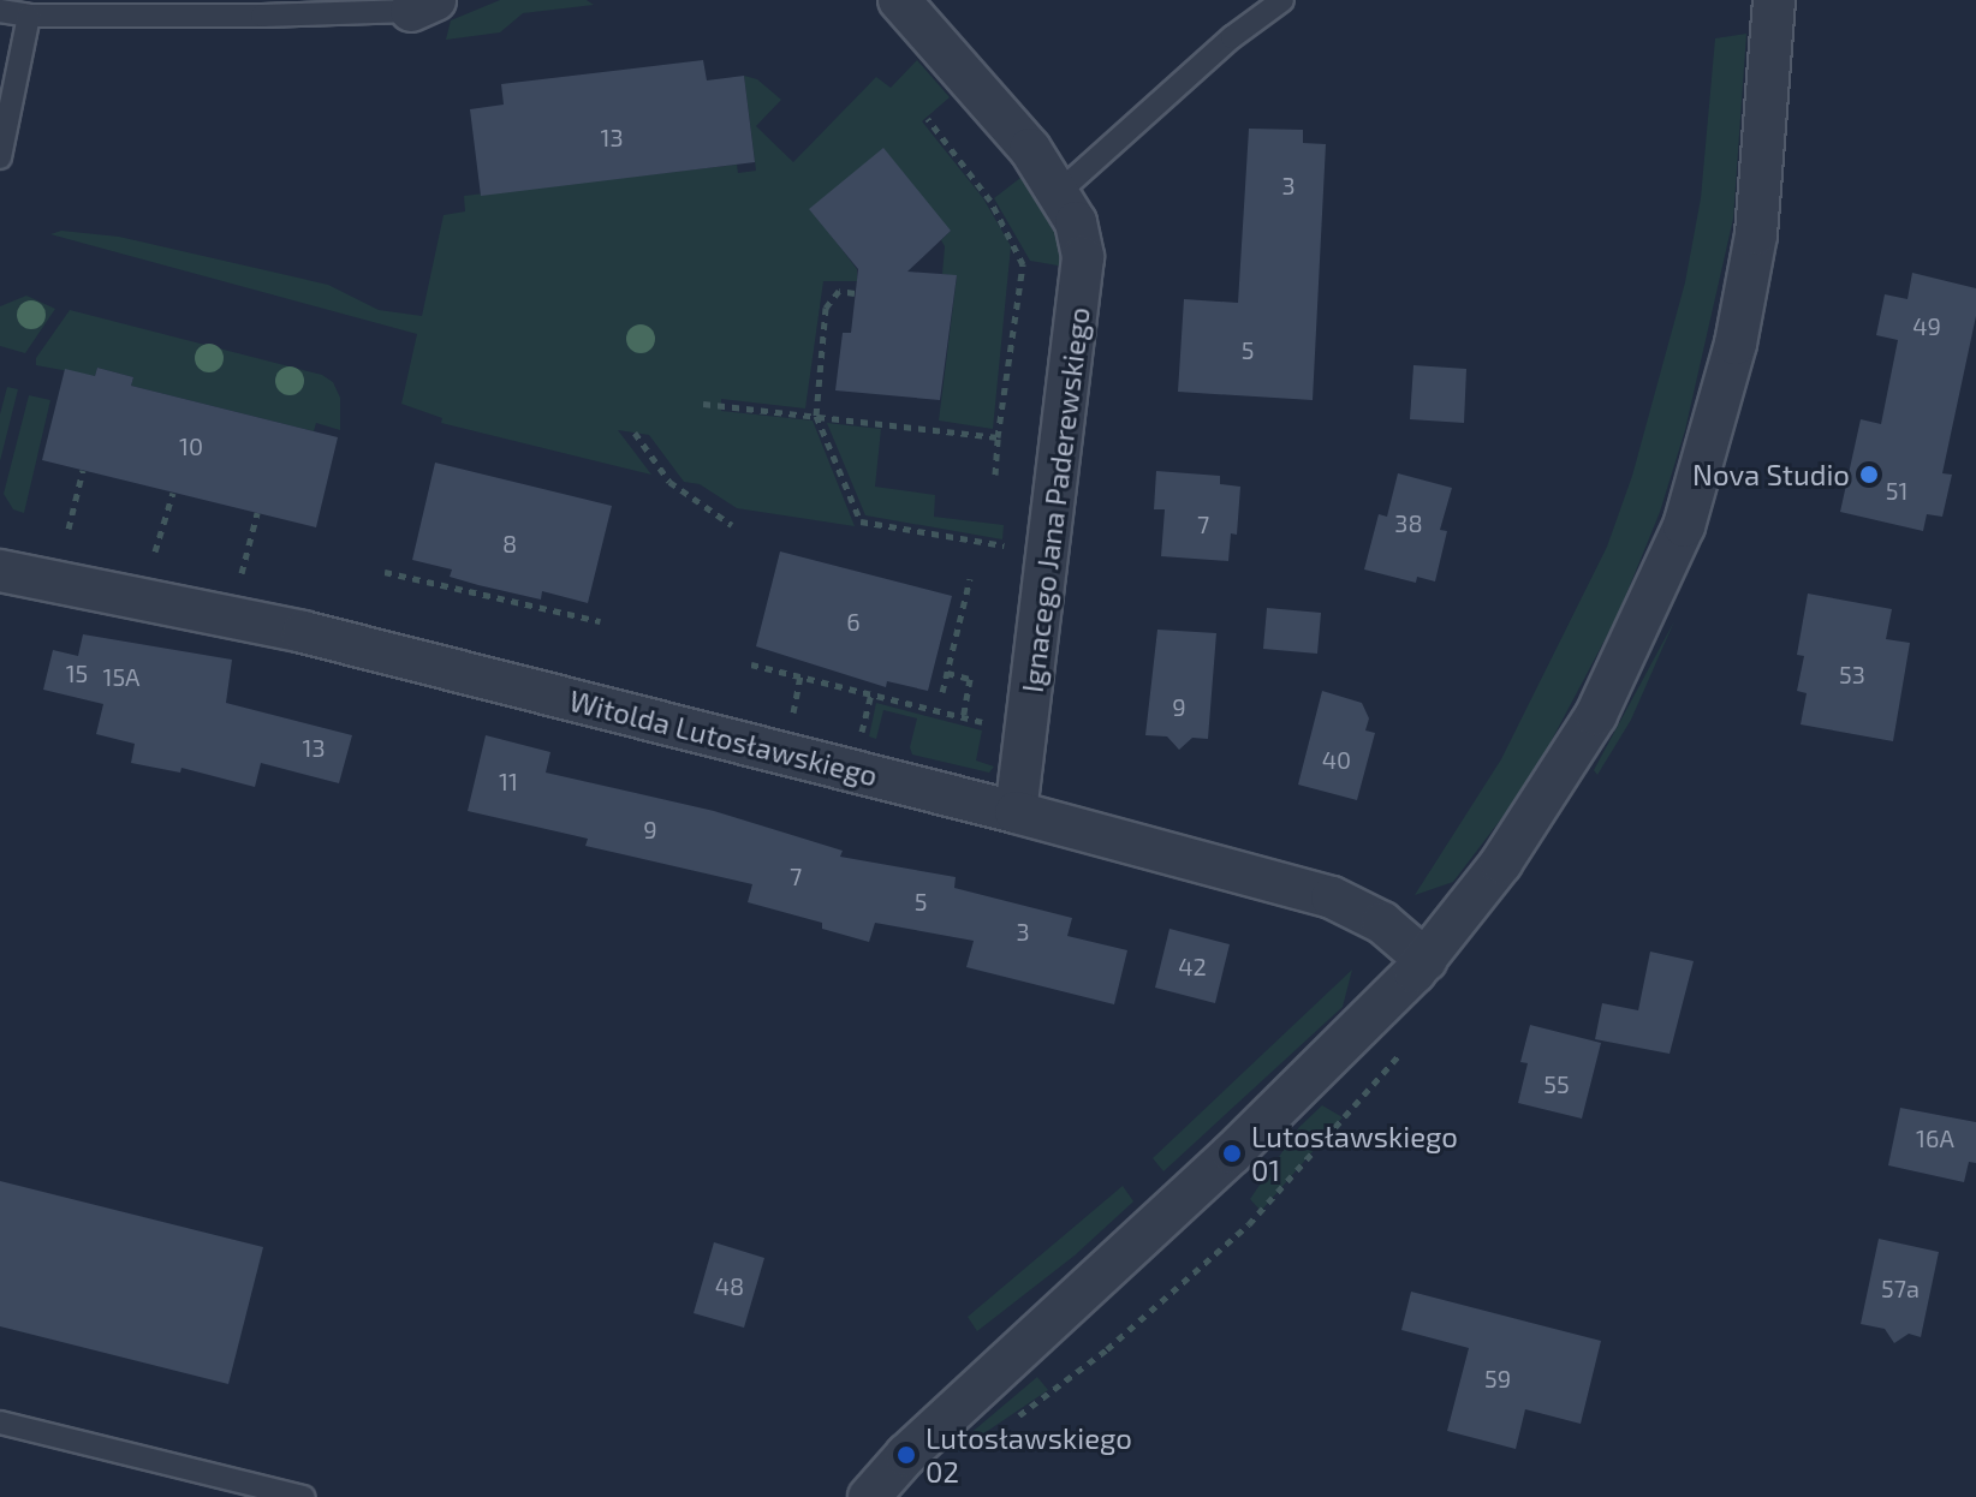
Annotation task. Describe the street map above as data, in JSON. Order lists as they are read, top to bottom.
{
  "streets": {
    "street": ["Ignacego Jana Paderewskiego", "Witolda Lutosławskiego"]
  },
  "crossings": [
    ["Ignacego Jana Paderewskiego", "Witolda Lutosławskiego"]
  ],
  "places": ["Nova Studio", "Lutosławskiego 01", "Lutosławskiego 02"],
  "house_numbers": [
    "13",
    "3",
    "49",
    "5",
    "10",
    "51",
    "38",
    "7",
    "8",
    "6",
    "15",
    "53",
    "15A",
    "9",
    "13",
    "40",
    "11",
    "9",
    "7",
    "5",
    "3",
    "42",
    "55",
    "16A",
    "48",
    "57a",
    "59"
  ]
}
